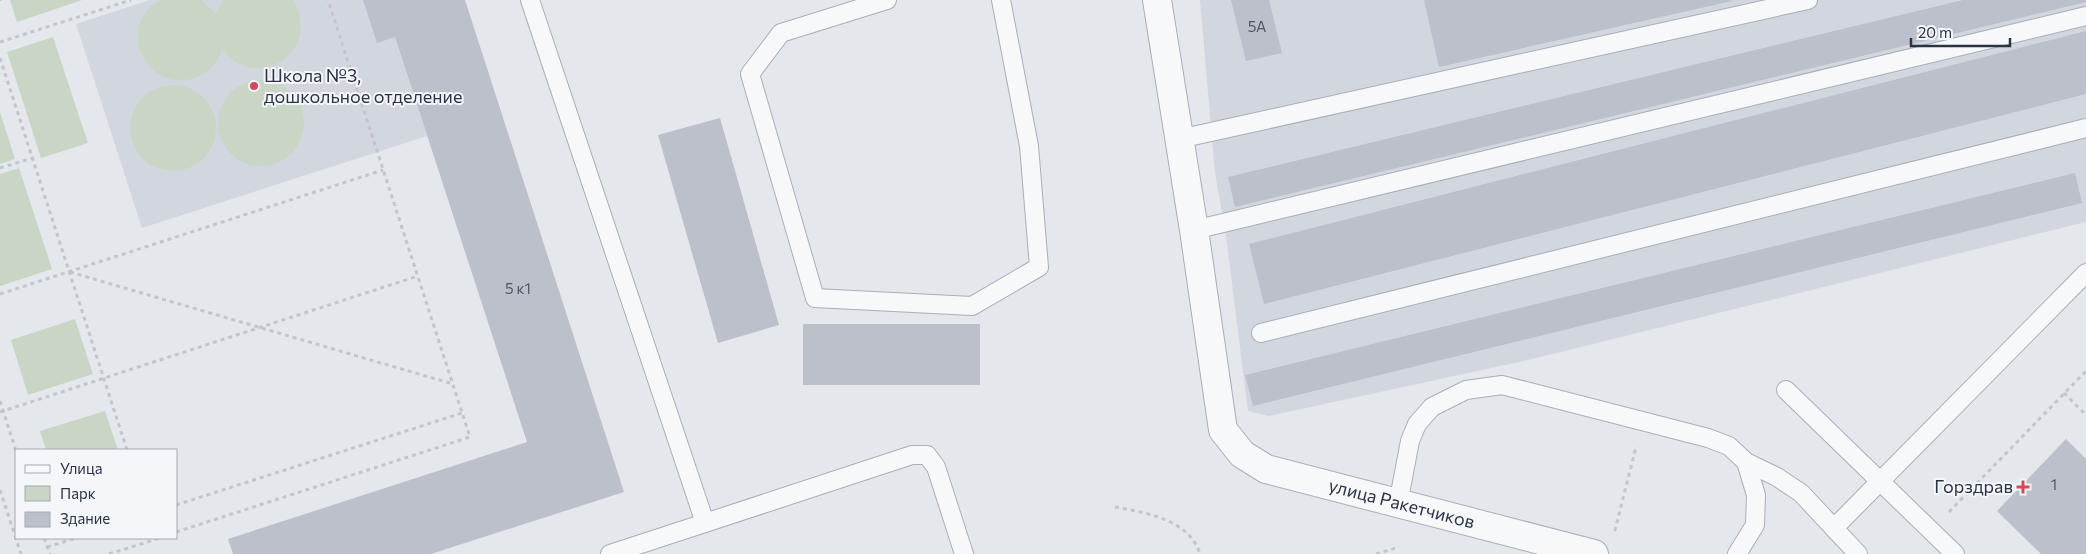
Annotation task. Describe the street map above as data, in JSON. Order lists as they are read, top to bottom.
{
  "streets": {
    "street": ["улица Ракетчиков"]
  },
  "places": {
    "other": ["Школа №3, дошкольное отделение"],
    "health": ["Горздрав"]
  },
  "house_numbers": ["5А", "5 к1", "1"],
  "legend": ["Улица", "Парк", "Здание"],
  "scale_bar": "20 m"
}
